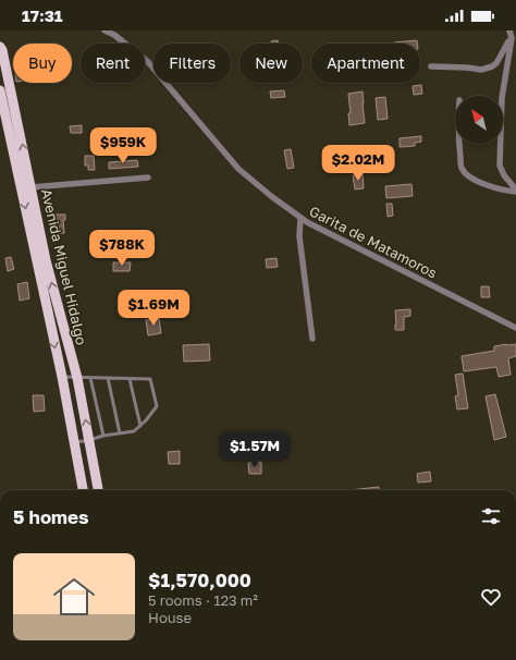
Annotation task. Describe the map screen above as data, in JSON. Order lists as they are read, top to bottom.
{
  "streets": {
    "main road": ["Avenida Miguel Hidalgo"],
    "street": ["Garita de Matamoros"]
  },
  "north": "top left",
  "page": {
    "status": "17:31",
    "chip": [
      "Buy",
      "Rent",
      "Filters",
      "New",
      "Apartment"
    ],
    "price": [
      "$959K",
      "$2.02M",
      "$788K",
      "$1.69M",
      "$1.57M"
    ],
    "heading": "5 homes",
    "list": [
      {
        "name": "$1,570,000",
        "note": "5 rooms · 123 m² · House"
      }
    ]
  }
}
